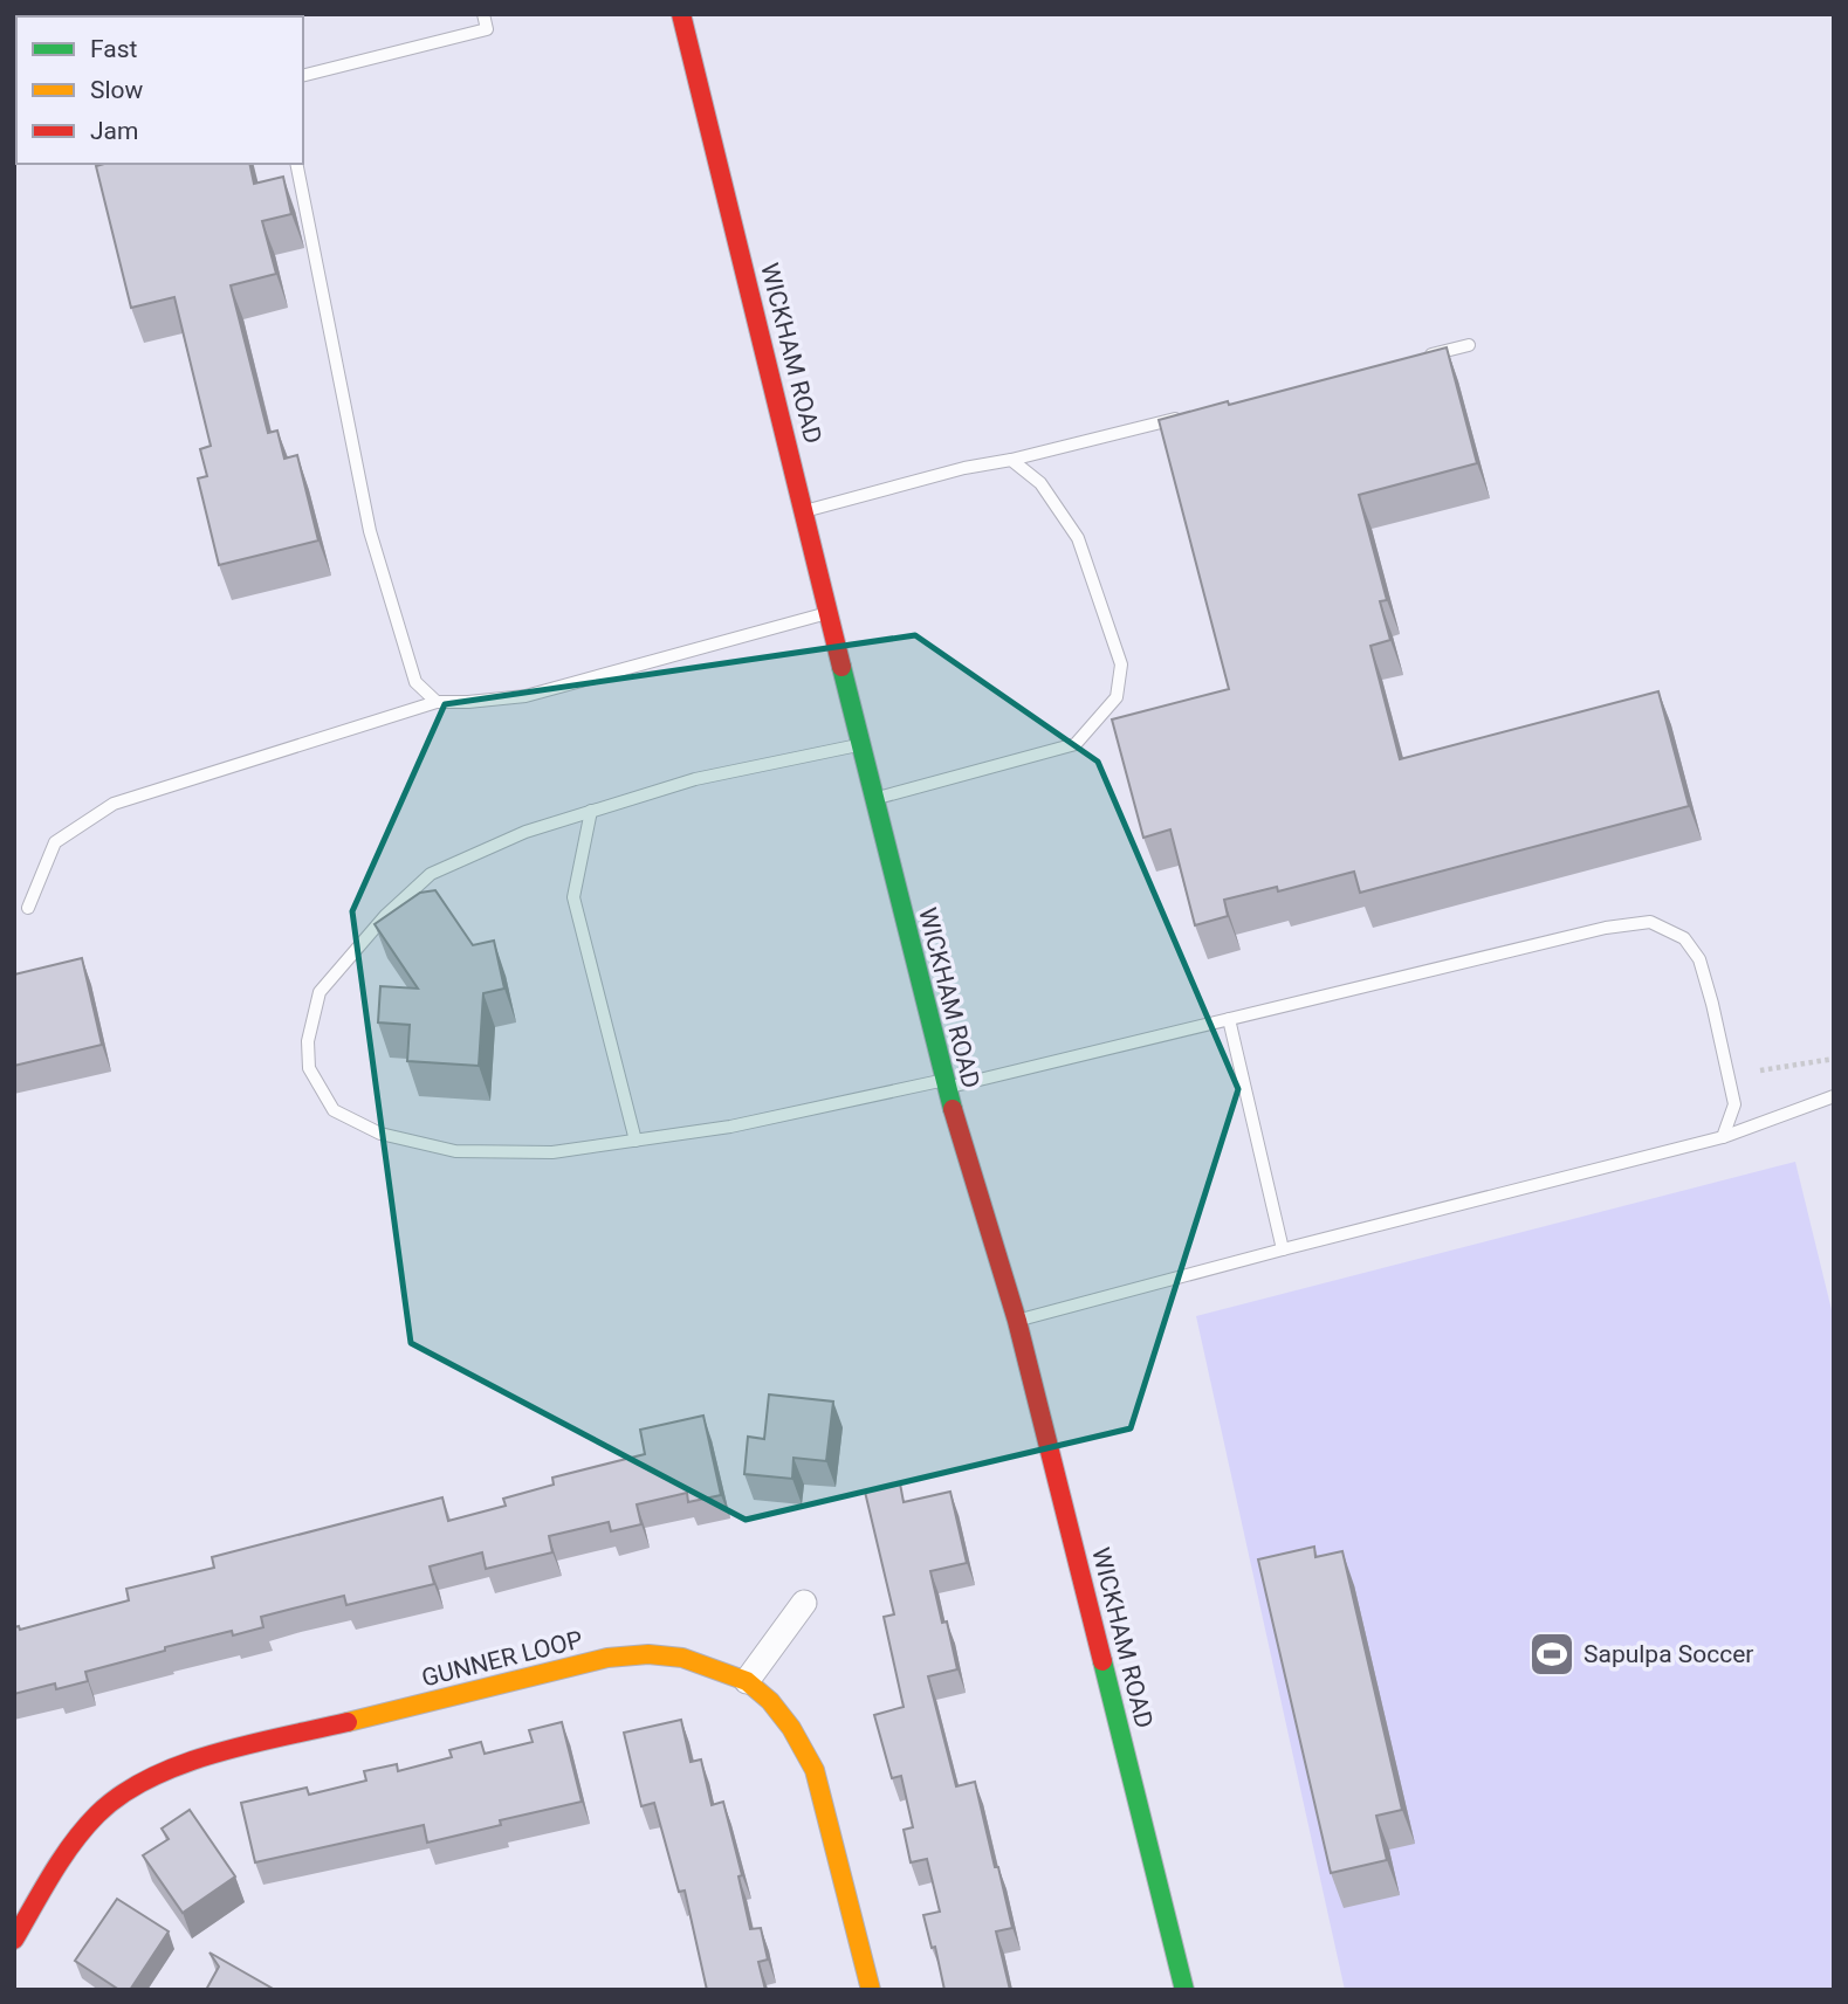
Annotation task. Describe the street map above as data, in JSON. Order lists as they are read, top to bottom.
{
  "streets": {
    "street": ["WICKHAM ROAD", "GUNNER LOOP"]
  },
  "places": {
    "sports": ["Sapulpa Soccer"]
  },
  "legend": ["Fast", "Slow", "Jam"]
}
